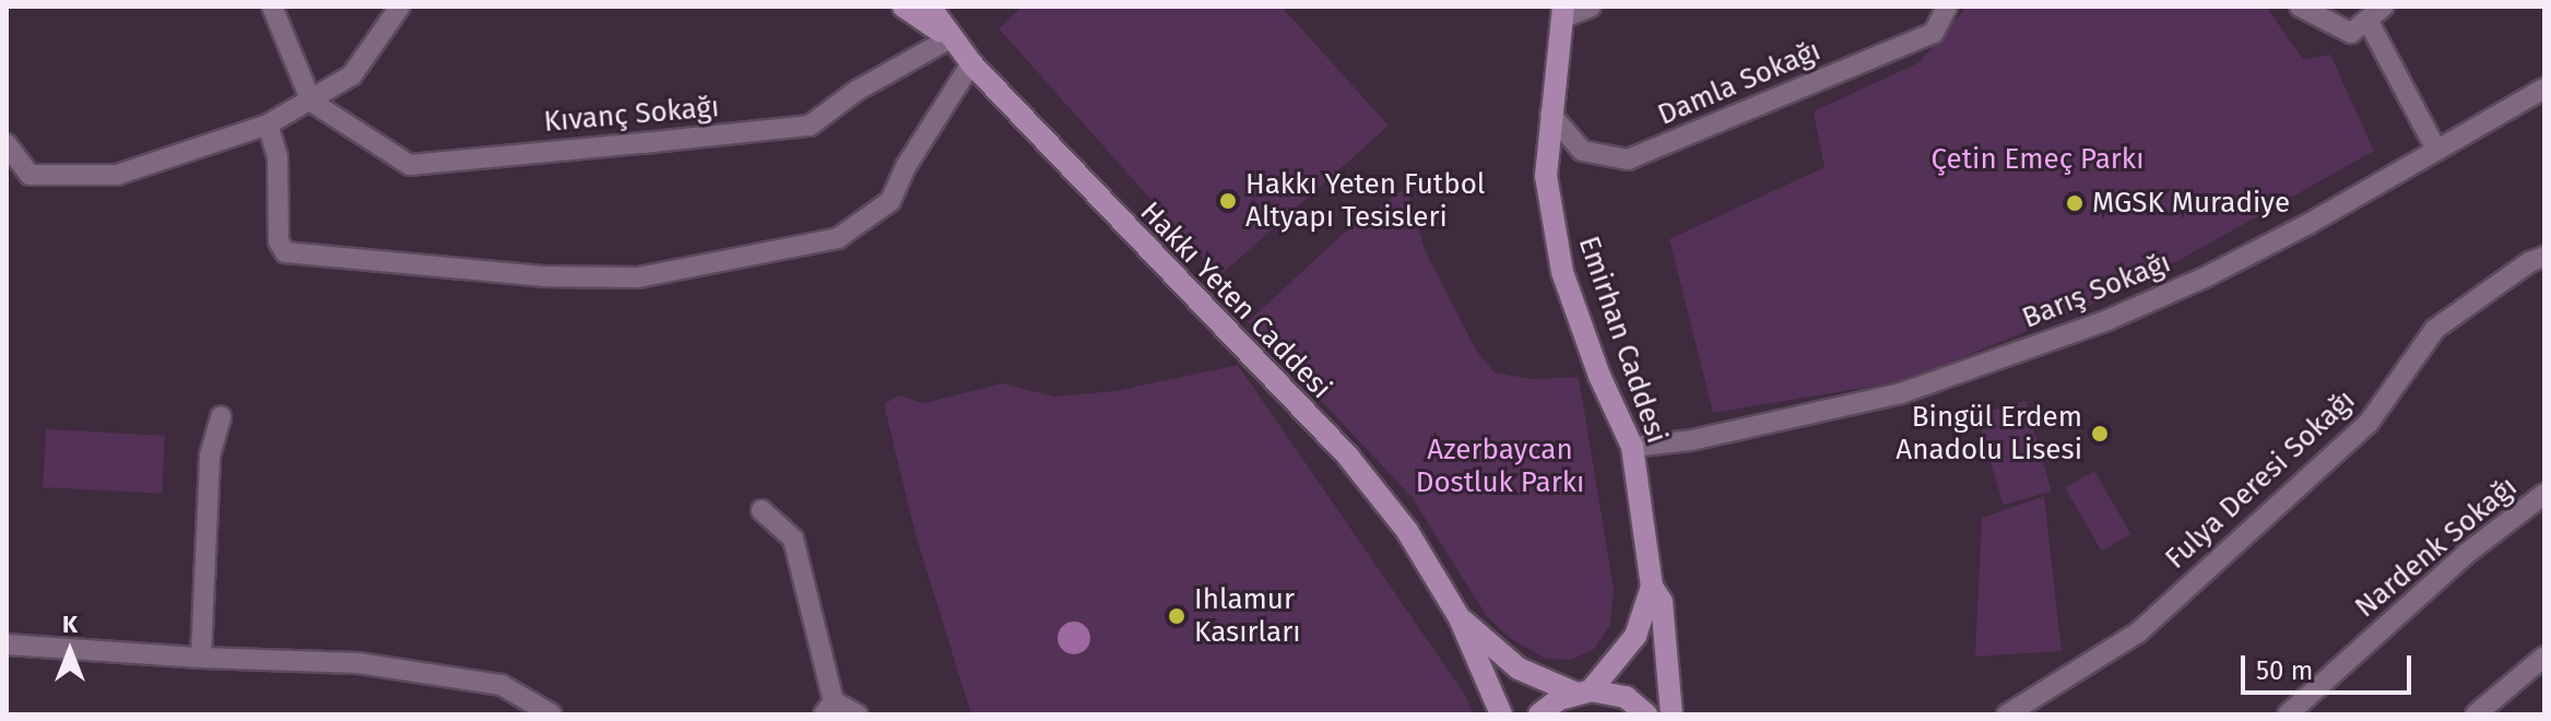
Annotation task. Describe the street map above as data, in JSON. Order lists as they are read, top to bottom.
{
  "streets": {
    "main road": ["Hakkı Yeten Caddesi", "Emirhan Caddesi"],
    "street": [
      "Damla Sokağı",
      "Kıvanç Sokağı",
      "Barış Sokağı",
      "Fulya Deresi Sokağı",
      "Nardenk Sokağı"
    ]
  },
  "crossings": [
    ["Damla Sokağı", "Emirhan Caddesi"],
    ["Kıvanç Sokağı", "Hakkı Yeten Caddesi"],
    ["Barış Sokağı", "Emirhan Caddesi"],
    ["Hakkı Yeten Caddesi", "Emirhan Caddesi"]
  ],
  "parks": ["Çetin Emeç Parkı", "Azerbaycan Dostluk Parkı"],
  "places": [
    "Hakkı Yeten Futbol Altyapı Tesisleri",
    "MGSK Muradiye",
    "Bingül Erdem Anadolu Lisesi",
    "Ihlamur Kasırları"
  ],
  "scale_bar": "50 m",
  "north": "top"
}
